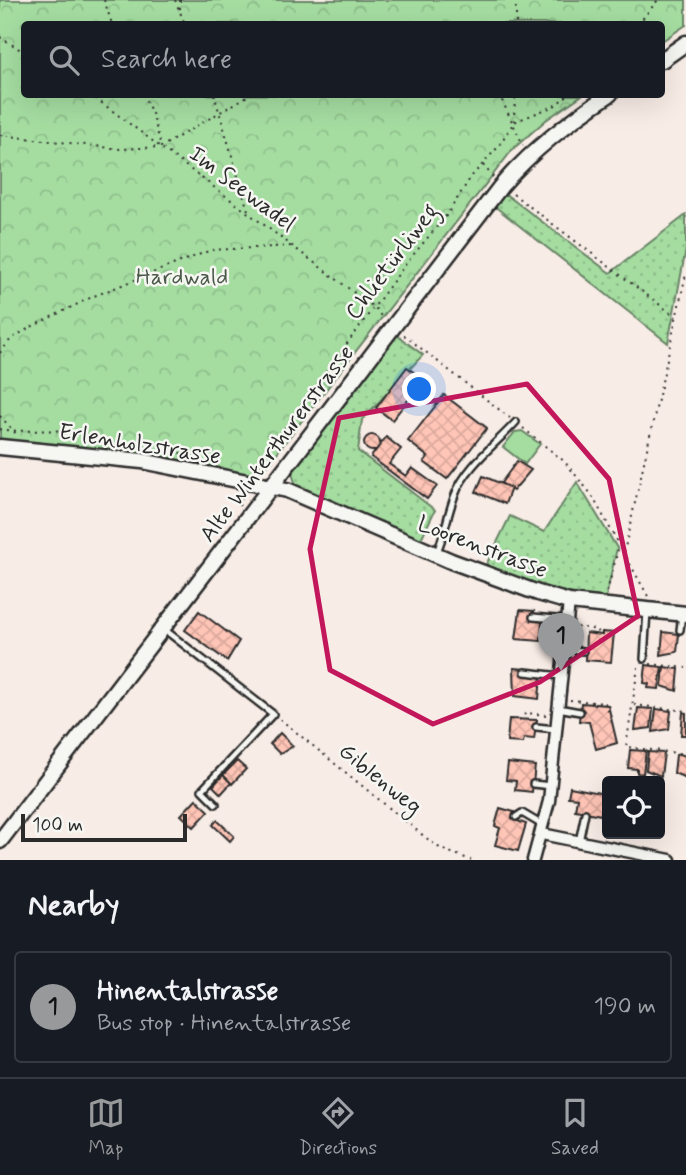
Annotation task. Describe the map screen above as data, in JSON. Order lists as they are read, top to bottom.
{
  "streets": {
    "main road": ["Erlenholzstrasse", "Alte Winterthurerstrasse", "Loorenstrasse"],
    "path": ["Im Seewadel", "Chlietürliweg", "Giblenweg"]
  },
  "crossings": [
    ["Im Seewadel", "Chlietürliweg"],
    ["Erlenholzstrasse", "Alte Winterthurerstrasse"],
    ["Erlenholzstrasse", "Loorenstrasse"],
    ["Alte Winterthurerstrasse", "Loorenstrasse"]
  ],
  "parks": ["Hardwald"],
  "scale_bar": "100 m",
  "page": {
    "search": "Search here",
    "pins": "1",
    "scale": "100 m",
    "heading": "Nearby",
    "list": [
      {
        "mark": "1",
        "name": "Hinentalstrasse",
        "note": "Bus stop · Hinentalstrasse",
        "value": "190 m"
      }
    ],
    "nav": ["Map", "Directions", "Saved"]
  }
}
